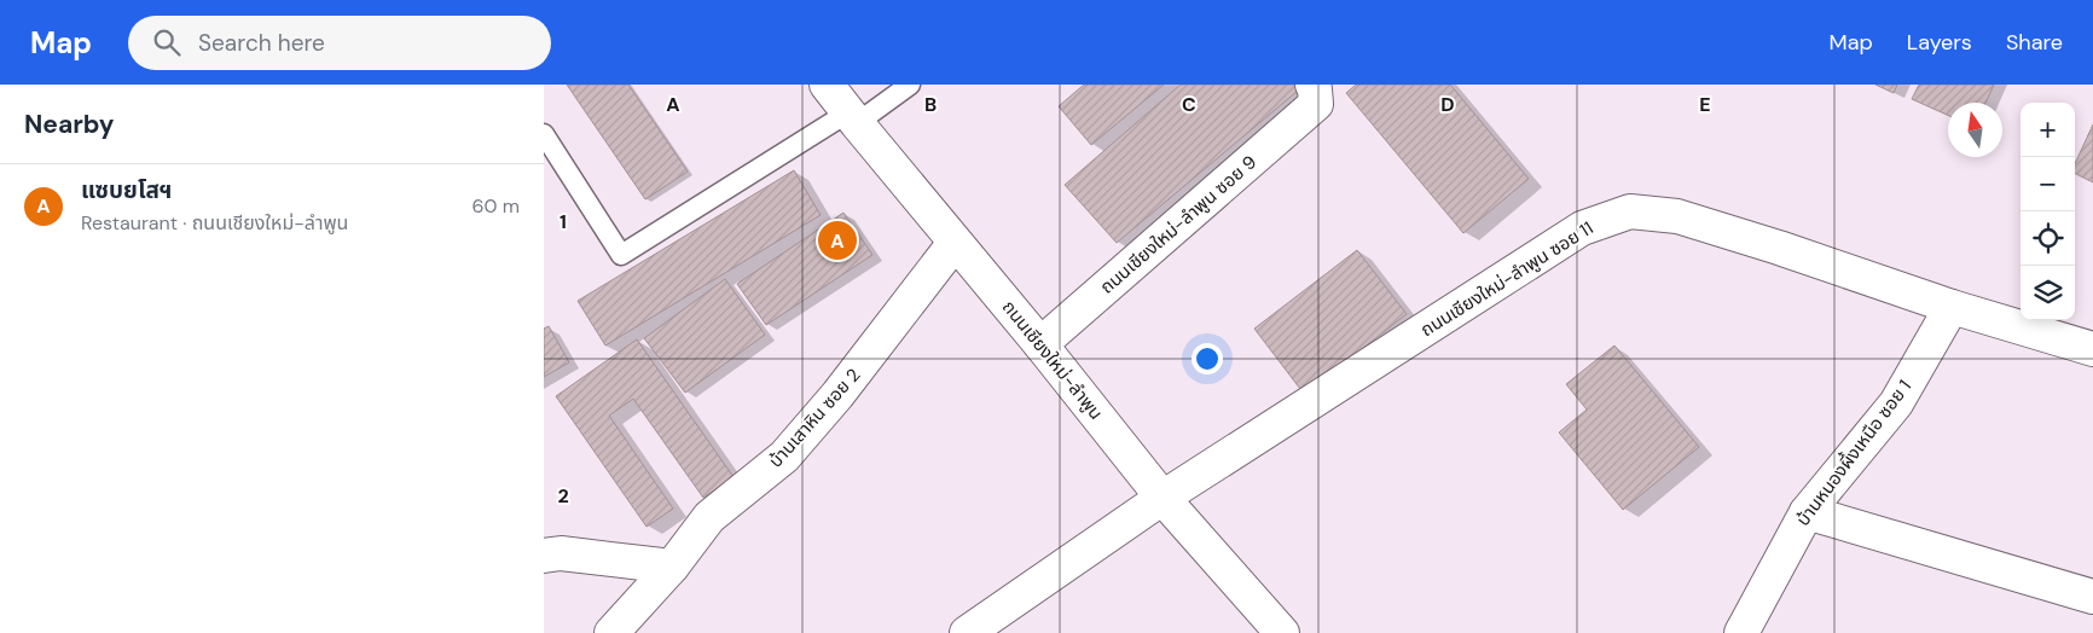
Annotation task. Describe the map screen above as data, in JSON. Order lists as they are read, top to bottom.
{
  "streets": {
    "street": [
      "ถนนเชียงใหม่-ลำพูน ซอย 9",
      "ถนนเชียงใหม่-ลำพูน ซอย 11",
      "ถนนเชียงใหม่-ลำพูน",
      "บ้านเสาหิน ซอย 2",
      "บ้านหนองผึ้งเหนือ ซอย 1"
    ]
  },
  "crossings": [
    ["ถนนเชียงใหม่-ลำพูน ซอย 9", "ถนนเชียงใหม่-ลำพูน"],
    ["ถนนเชียงใหม่-ลำพูน ซอย 11", "ถนนเชียงใหม่-ลำพูน"],
    ["ถนนเชียงใหม่-ลำพูน ซอย 11", "บ้านหนองผึ้งเหนือ ซอย 1"],
    ["ถนนเชียงใหม่-ลำพูน", "บ้านเสาหิน ซอย 2"]
  ],
  "north": "top",
  "page": {
    "header": "Map",
    "search": "Search here",
    "nav": ["Map", "Layers", "Share"],
    "heading": "Nearby",
    "map_buttons": ["+", "−"],
    "list": [
      {
        "mark": "A",
        "name": "แซบยโสฯ",
        "note": "Restaurant · ถนนเชียงใหม่-ลำพูน",
        "value": "60 m"
      }
    ],
    "pins": "A"
  },
  "grid": {
    "columns": [
      "A",
      "B",
      "C",
      "D",
      "E"
    ],
    "rows": ["1", "2"]
  }
}
